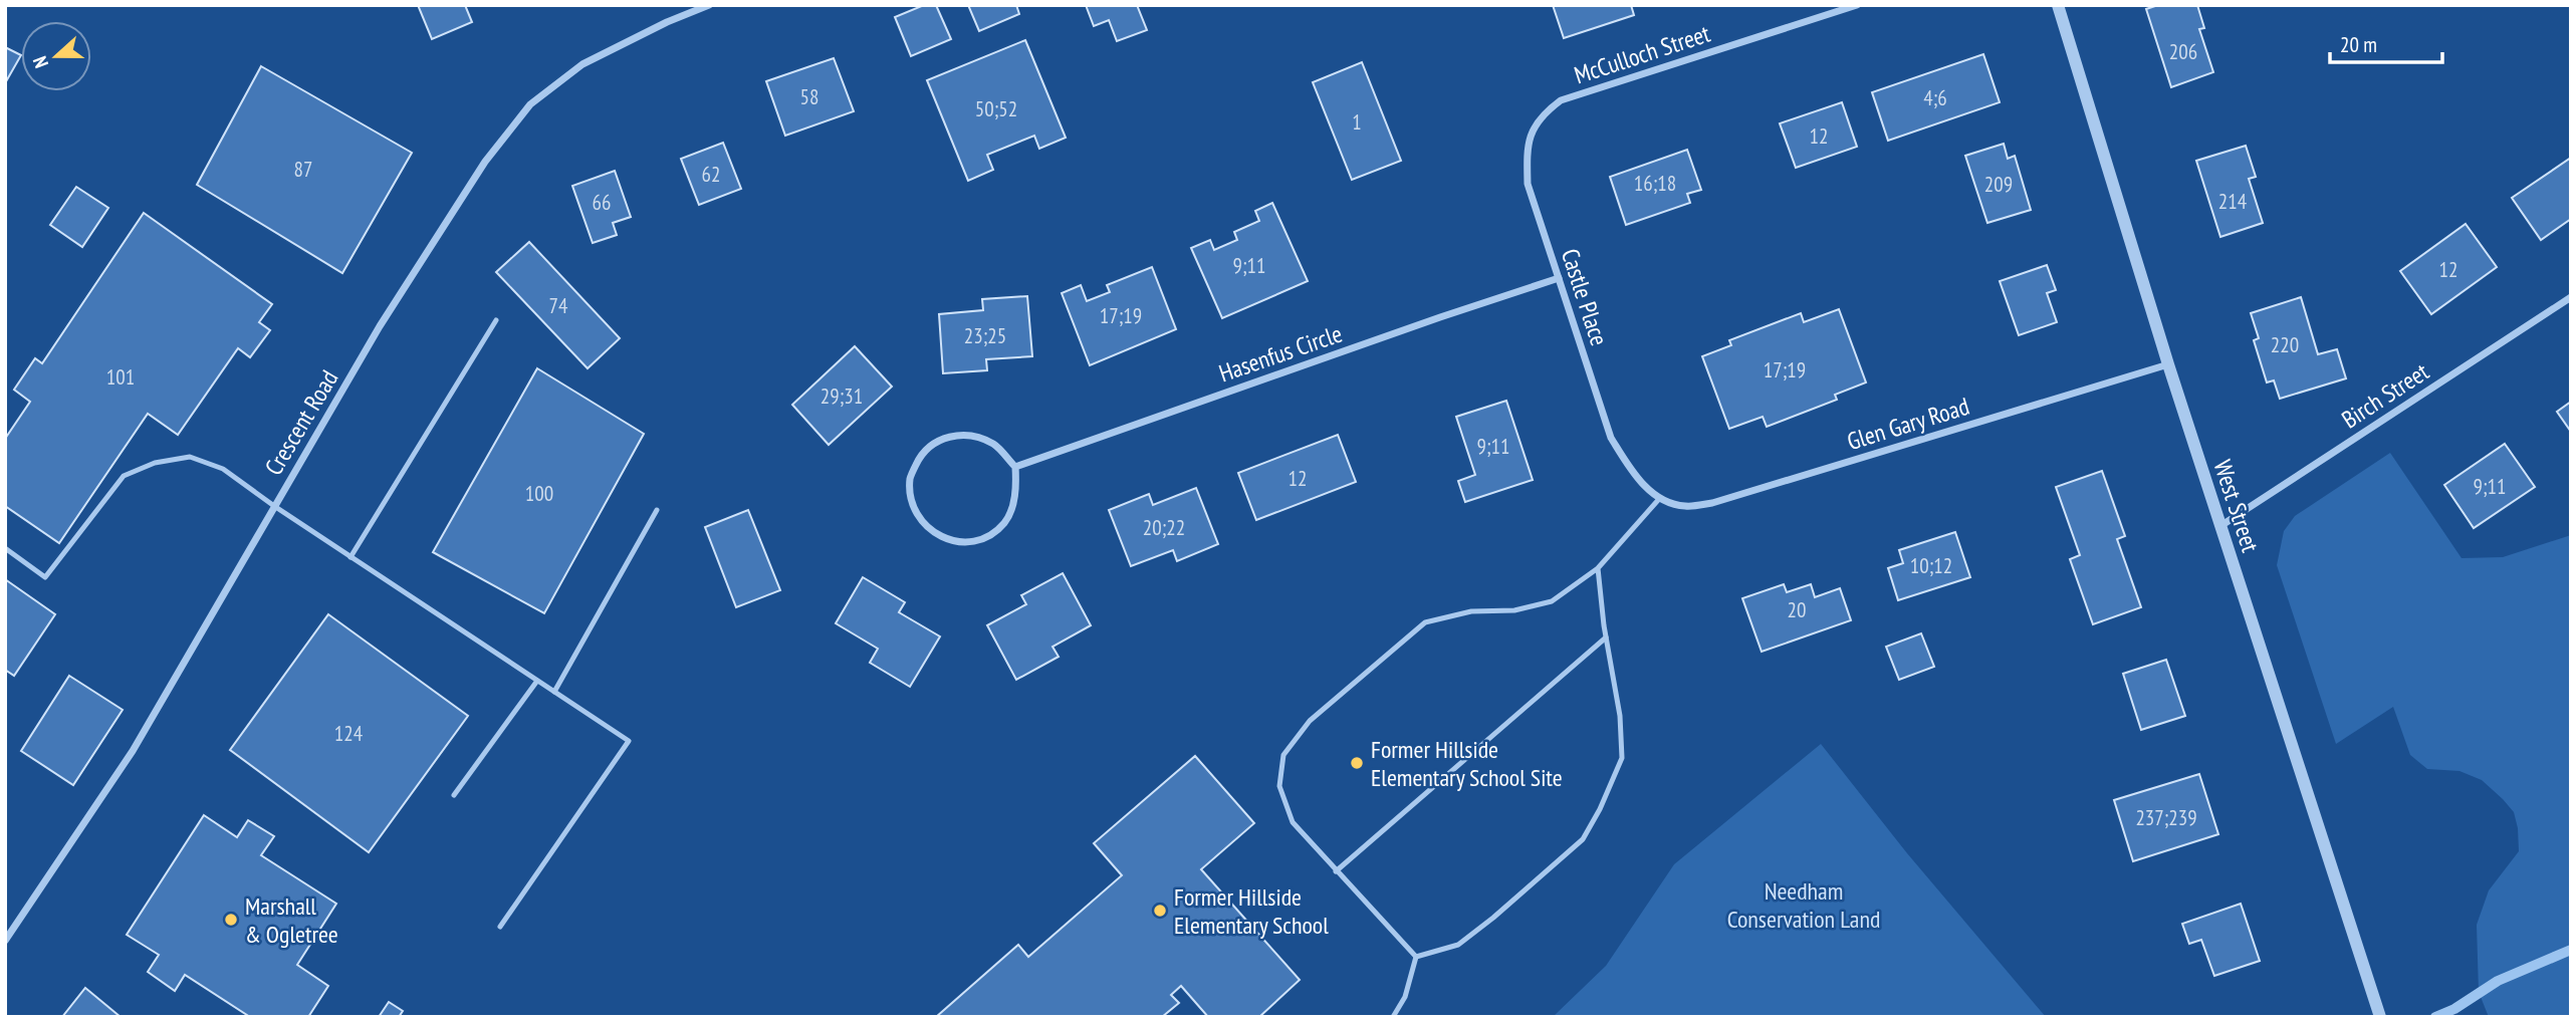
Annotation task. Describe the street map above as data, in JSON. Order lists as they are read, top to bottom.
{
  "streets": {
    "street": [
      "McCulloch Street",
      "Castle Place",
      "Hasenfus Circle",
      "Birch Street",
      "Crescent Road",
      "Glen Gary Road",
      "West Street"
    ]
  },
  "crossings": [
    ["McCulloch Street", "Castle Place"],
    ["Castle Place", "Hasenfus Circle"],
    ["Castle Place", "Glen Gary Road"],
    ["Birch Street", "West Street"],
    ["Glen Gary Road", "West Street"]
  ],
  "parks": ["Needham Conservation Land"],
  "places": ["Former Hillside Elementary School Site", "Former Hillside Elementary School", "Marshall & Ogletree"],
  "house_numbers": [
    "206",
    "58",
    "4;6",
    "50;52",
    "1",
    "12",
    "87",
    "62",
    "16;18",
    "209",
    "214",
    "66",
    "9;11",
    "12",
    "74",
    "17;19",
    "23;25",
    "220",
    "17;19",
    "101",
    "29;31",
    "9;11",
    "12",
    "9;11",
    "100",
    "20;22",
    "10;12",
    "20",
    "124",
    "237;239"
  ],
  "scale_bar": "20 m",
  "north": "left"
}
